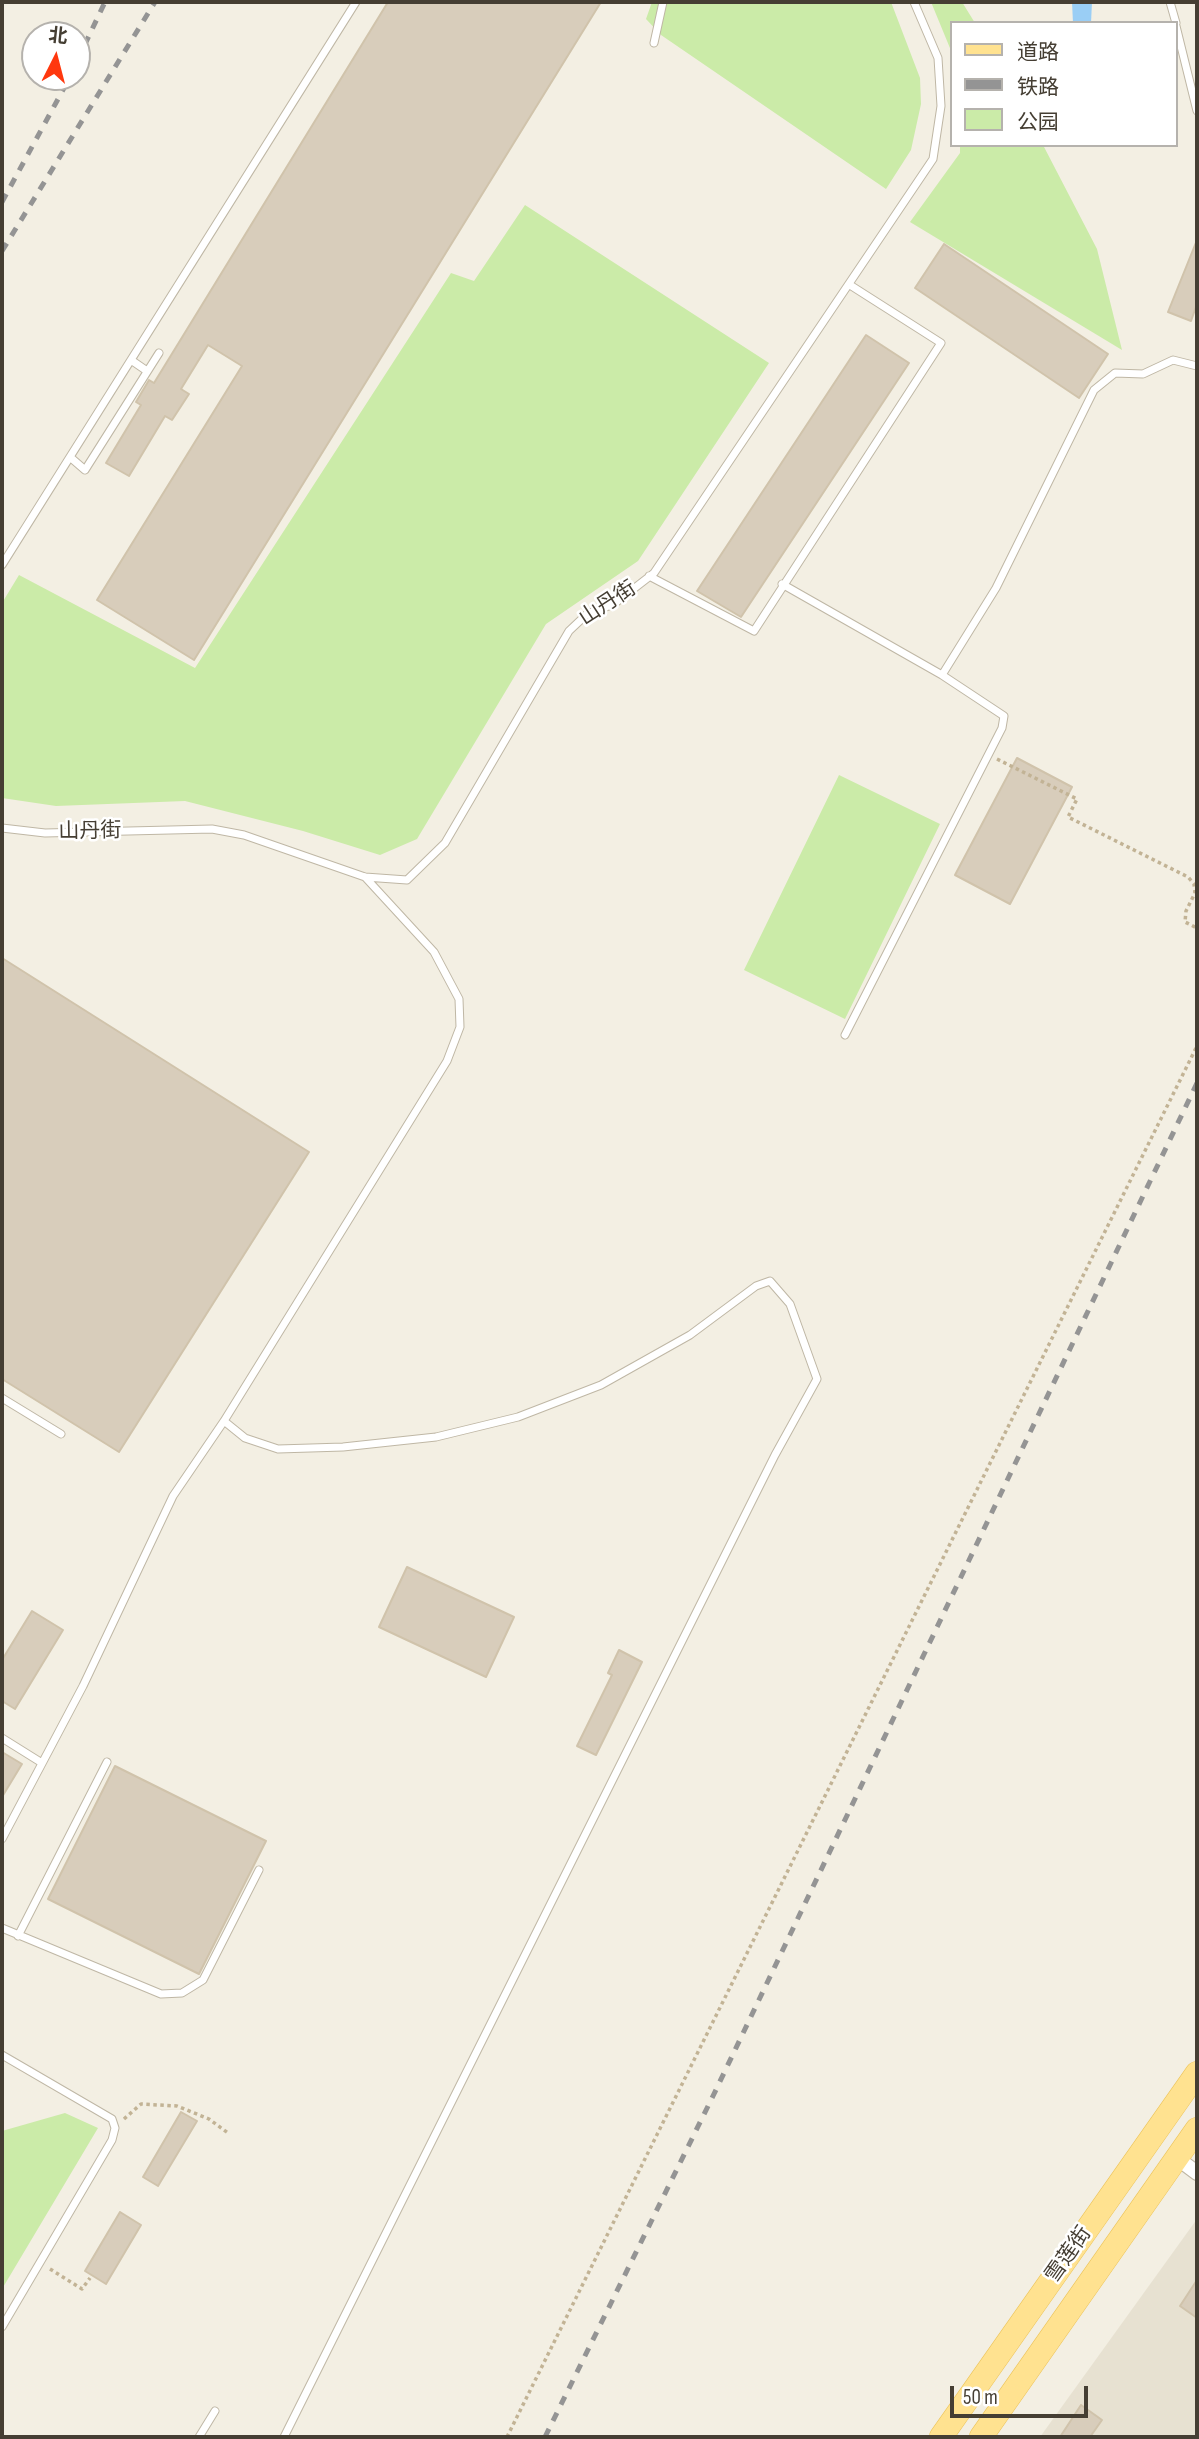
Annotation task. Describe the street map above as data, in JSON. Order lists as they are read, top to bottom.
{
  "streets": {
    "main road": ["雪莲街"],
    "lane": ["山丹街"]
  },
  "legend": ["道路", "铁路", "公园"],
  "scale_bar": "50 m",
  "north": "top"
}
